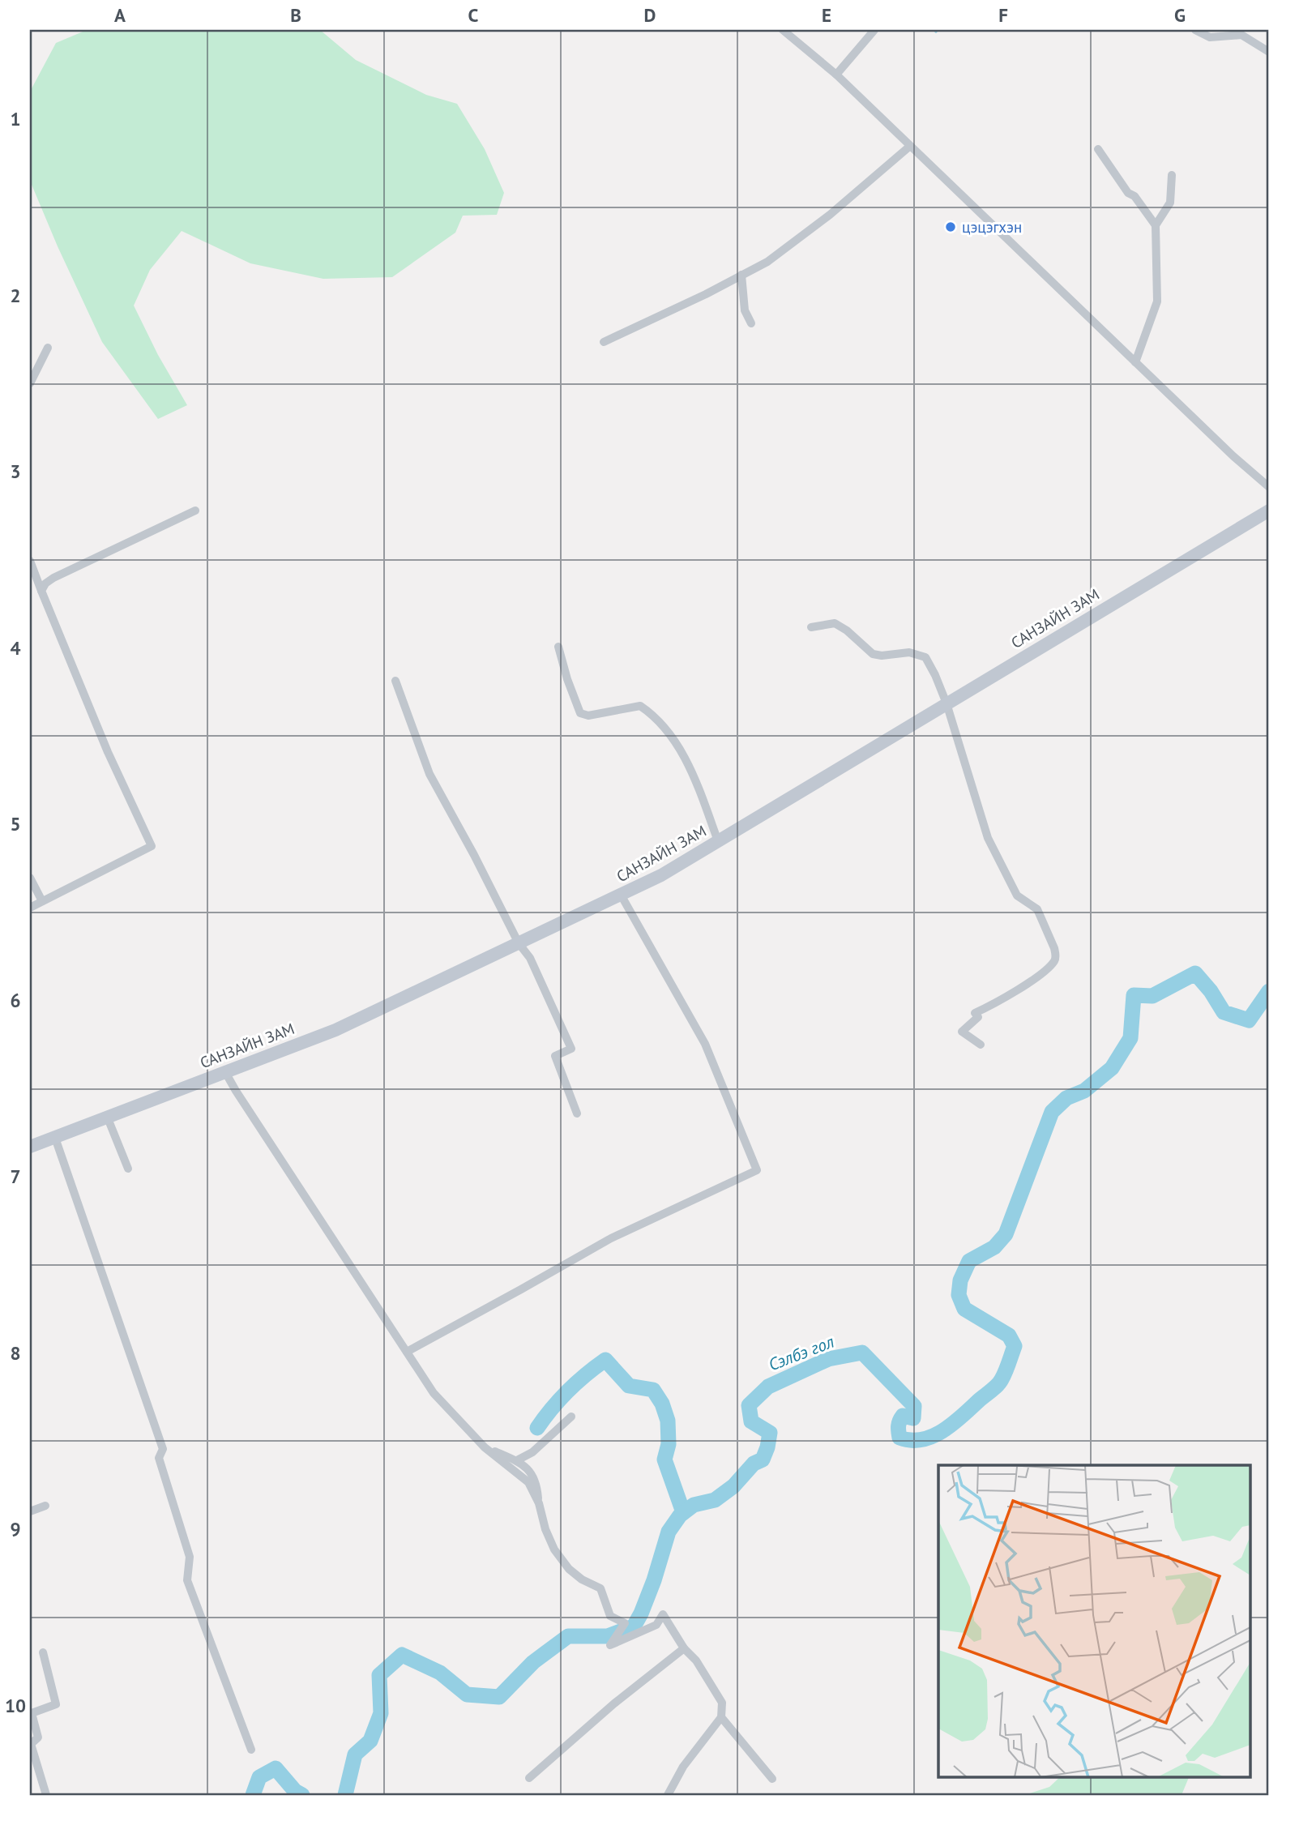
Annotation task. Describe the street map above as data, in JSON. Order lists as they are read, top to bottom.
{
  "streets": {
    "main road": ["САНЗАЙН ЗАМ"]
  },
  "water": ["Сэлбэ гол"],
  "places": ["цэцэгхэн"],
  "grid": {
    "columns": [
      "A",
      "B",
      "C",
      "D",
      "E",
      "F",
      "G"
    ],
    "rows": [
      "1",
      "2",
      "3",
      "4",
      "5",
      "6",
      "7",
      "8",
      "9",
      "10"
    ]
  }
}
